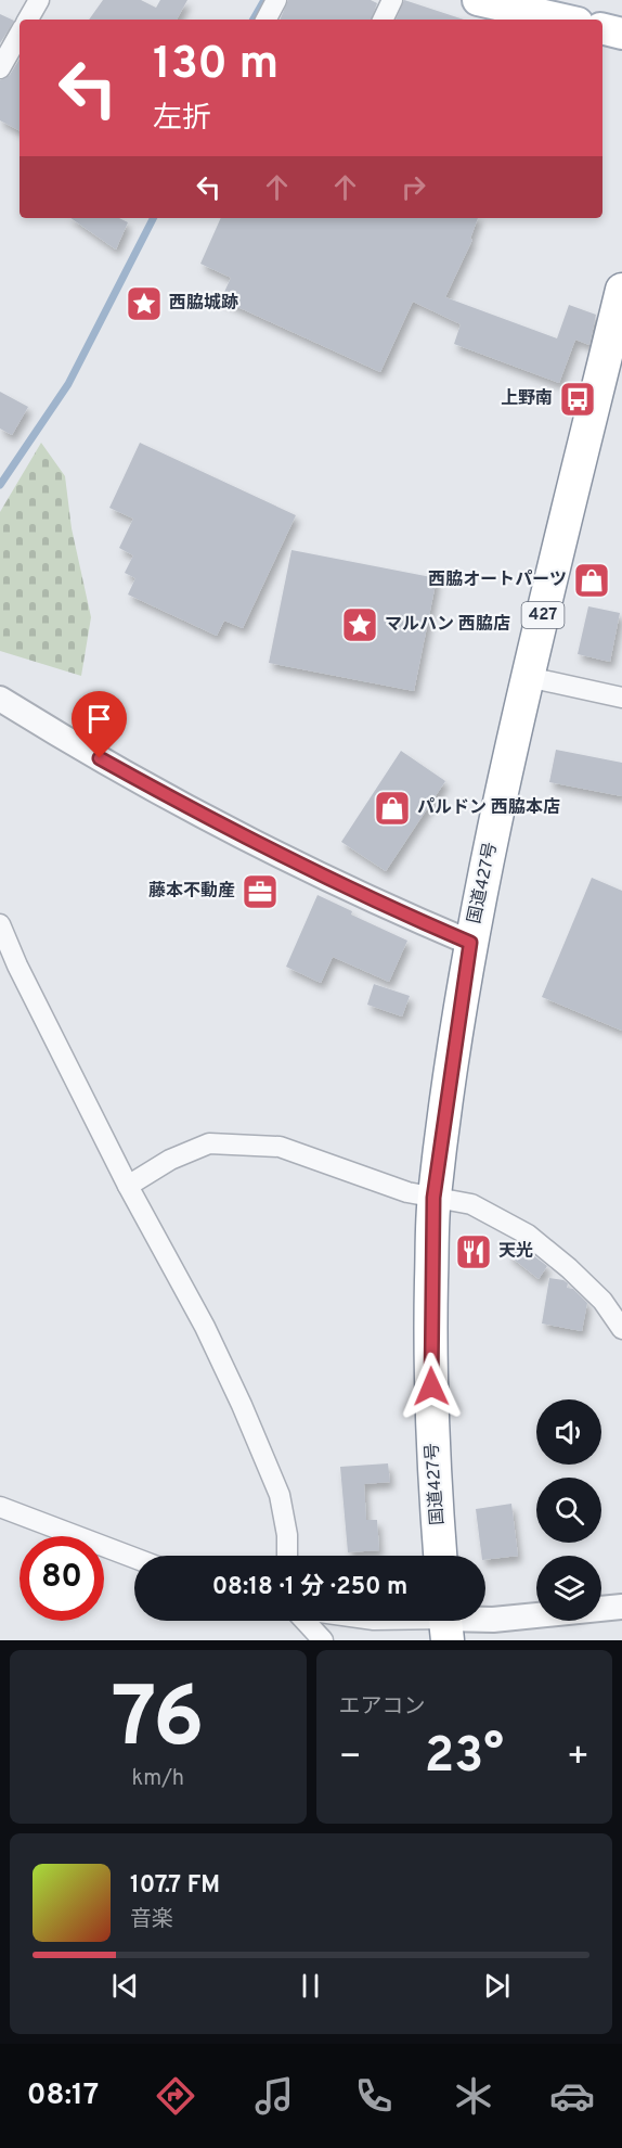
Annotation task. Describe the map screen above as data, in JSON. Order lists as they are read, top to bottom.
{
  "streets": {
    "highway": ["427", "国道427号"]
  },
  "places": {
    "place": ["西脇城跡", "マルハン 西脇店"],
    "bus stop": ["上野南"],
    "shop": ["西脇オートパーツ", "パルドン 西脇本店"],
    "office": ["藤本不動産"],
    "restaurant": ["天光"]
  },
  "page": {
    "turn": ["130 m", "左折"],
    "limit": "80",
    "trip": "08:18 · 1 分 · 250 m",
    "tile": [
      ["76", "km/h"],
      "エアコン"
    ],
    "heat": ["−", "23°", "+"],
    "song": ["107.7 FM", "音楽"],
    "tabs": "08:17"
  }
}
